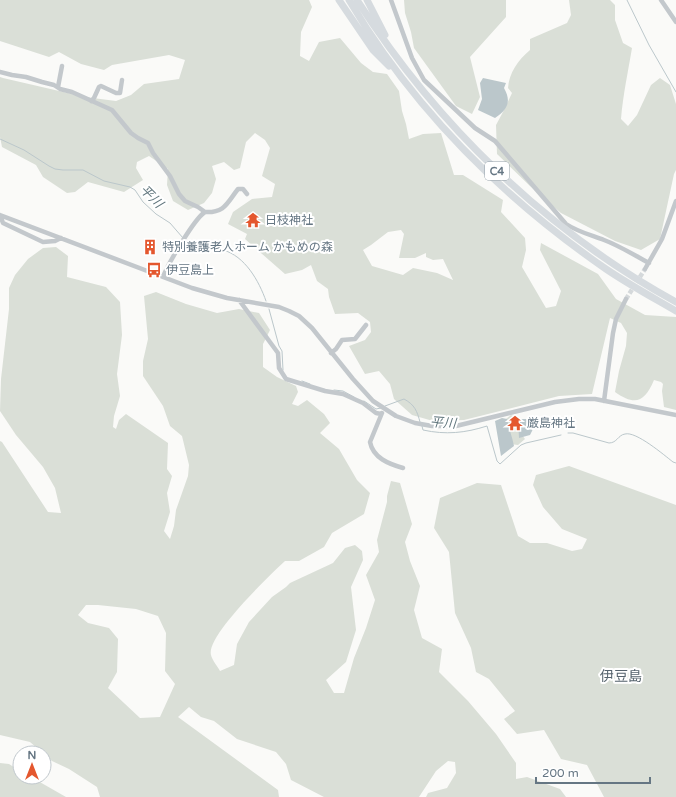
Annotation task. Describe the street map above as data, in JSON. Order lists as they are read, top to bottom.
{
  "streets": {
    "highway": ["C4"]
  },
  "districts": ["伊豆島"],
  "water": ["平川"],
  "places": {
    "temple": ["日枝神社", "厳島神社"],
    "building": ["特別養護老人ホーム かもめの森"],
    "bus stop": ["伊豆島上"]
  },
  "scale_bar": "200 m",
  "north": "top"
}
